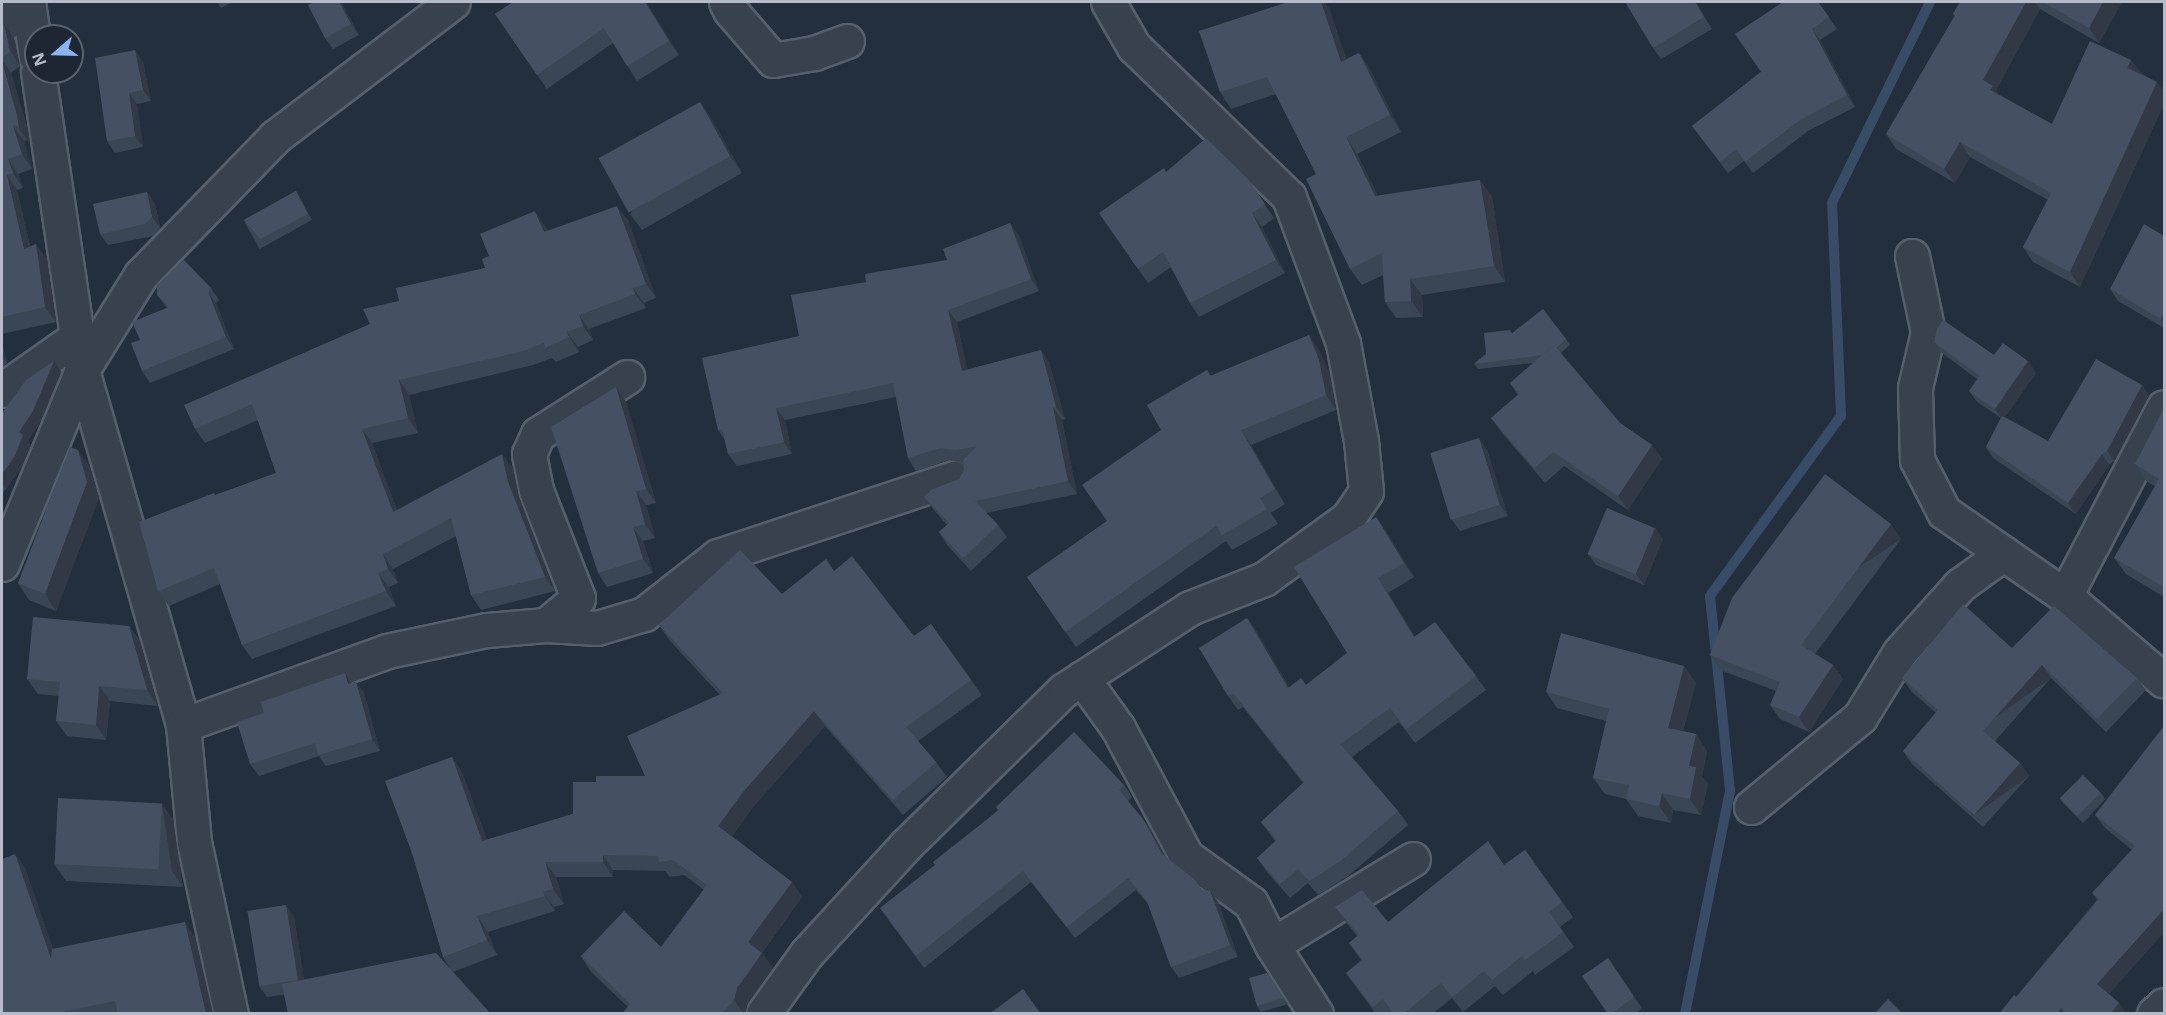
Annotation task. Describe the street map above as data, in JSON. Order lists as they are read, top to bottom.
{
  "north": "left"
}
